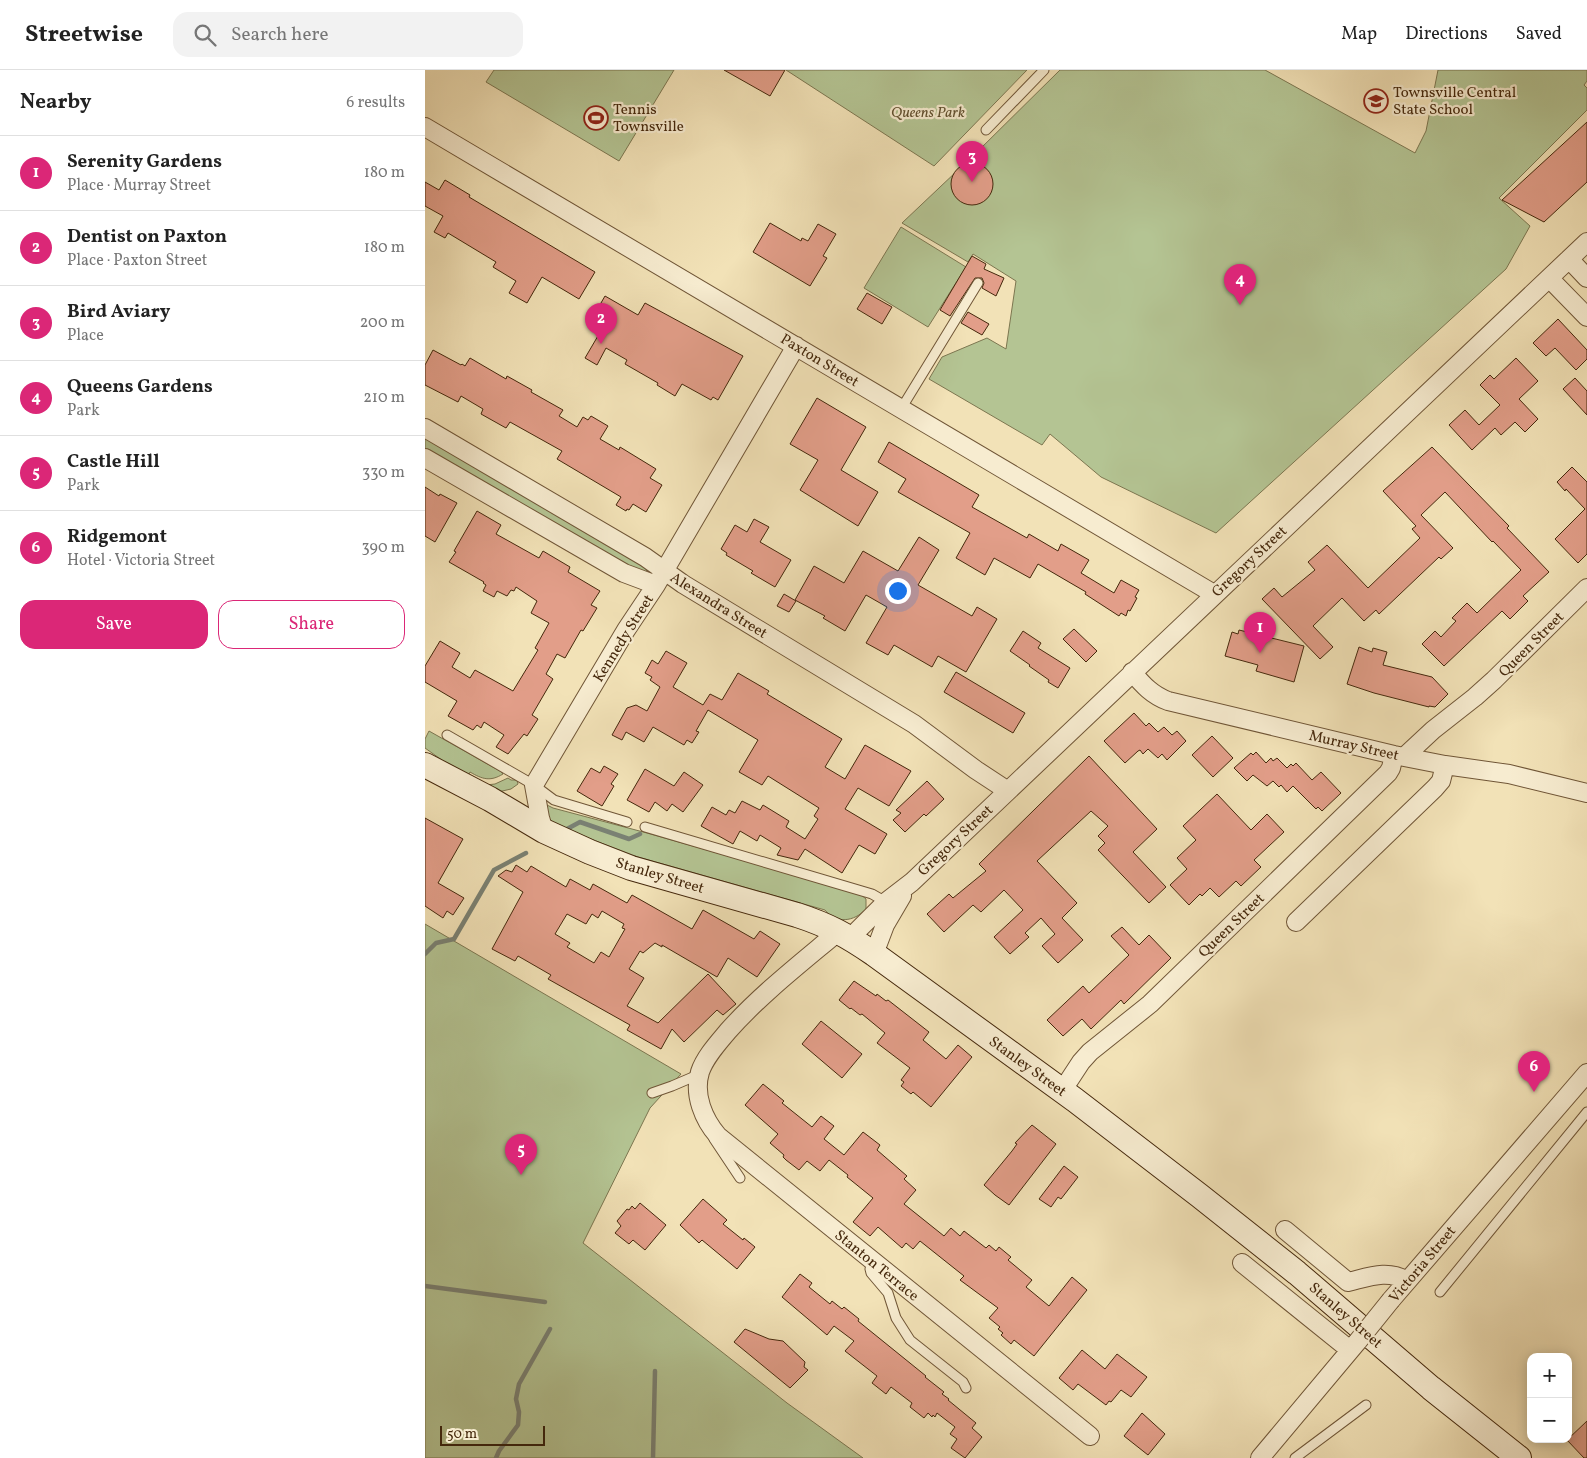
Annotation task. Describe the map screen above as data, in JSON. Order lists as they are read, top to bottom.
{
  "streets": {
    "main road": ["Stanley Street"],
    "street": [
      "Paxton Street",
      "Gregory Street",
      "Alexandra Street",
      "Kennedy Street",
      "Queen Street",
      "Murray Street",
      "Victoria Street",
      "Stanton Terrace"
    ]
  },
  "crossings": [
    ["Paxton Street", "Gregory Street"],
    ["Paxton Street", "Kennedy Street"],
    ["Gregory Street", "Alexandra Street"],
    ["Gregory Street", "Murray Street"],
    ["Gregory Street", "Stanley Street"],
    ["Gregory Street", "Stanton Terrace"],
    ["Alexandra Street", "Kennedy Street"],
    ["Queen Street", "Murray Street"],
    ["Queen Street", "Stanley Street"],
    ["Stanley Street", "Victoria Street"]
  ],
  "parks": ["Queens Park"],
  "places": {
    "school or university": ["Townsville Central State School"],
    "sports": ["Tennis Townsville"]
  },
  "scale_bar": "50 m",
  "page": {
    "header": "Streetwise",
    "search": "Search here",
    "nav": ["Map", "Directions", "Saved"],
    "heading": ["Nearby", "6 results"],
    "list": [
      {
        "mark": "1",
        "name": "Serenity Gardens",
        "note": "Place · Murray Street",
        "value": "180 m"
      },
      {
        "mark": "2",
        "name": "Dentist on Paxton",
        "note": "Place · Paxton Street",
        "value": "180 m"
      },
      {
        "mark": "3",
        "name": "Bird Aviary",
        "note": "Place",
        "value": "200 m"
      },
      {
        "mark": "4",
        "name": "Queens Gardens",
        "note": "Park",
        "value": "210 m"
      },
      {
        "mark": "5",
        "name": "Castle Hill",
        "note": "Park",
        "value": "330 m"
      },
      {
        "mark": "6",
        "name": "Ridgemont",
        "note": "Hotel · Victoria Street",
        "value": "390 m"
      }
    ],
    "pins": [
      "3",
      "4",
      "2",
      "1",
      "6",
      "5"
    ],
    "buttons": ["Save", "Share"],
    "map_buttons": ["+", "−"],
    "scale": "50 m"
  }
}
